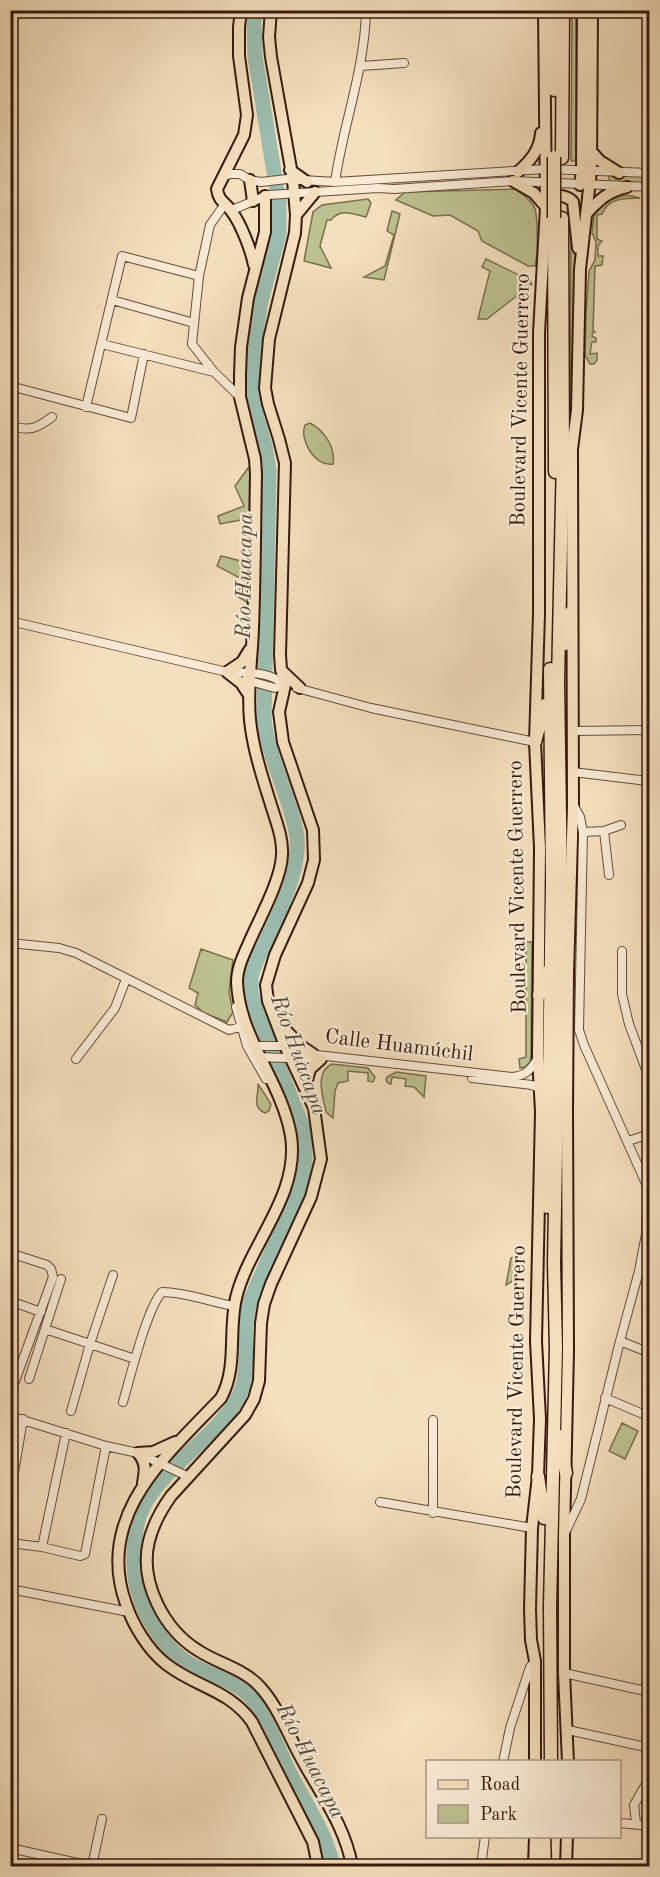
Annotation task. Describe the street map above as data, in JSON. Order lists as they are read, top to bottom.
{
  "streets": {
    "highway": ["Boulevard Vicente Guerrero"],
    "street": ["Calle Huamúchil"]
  },
  "crossings": [
    ["Boulevard Vicente Guerrero", "Calle Huamúchil"]
  ],
  "water": ["Río Huacapa"],
  "legend": ["Road", "Park"]
}
